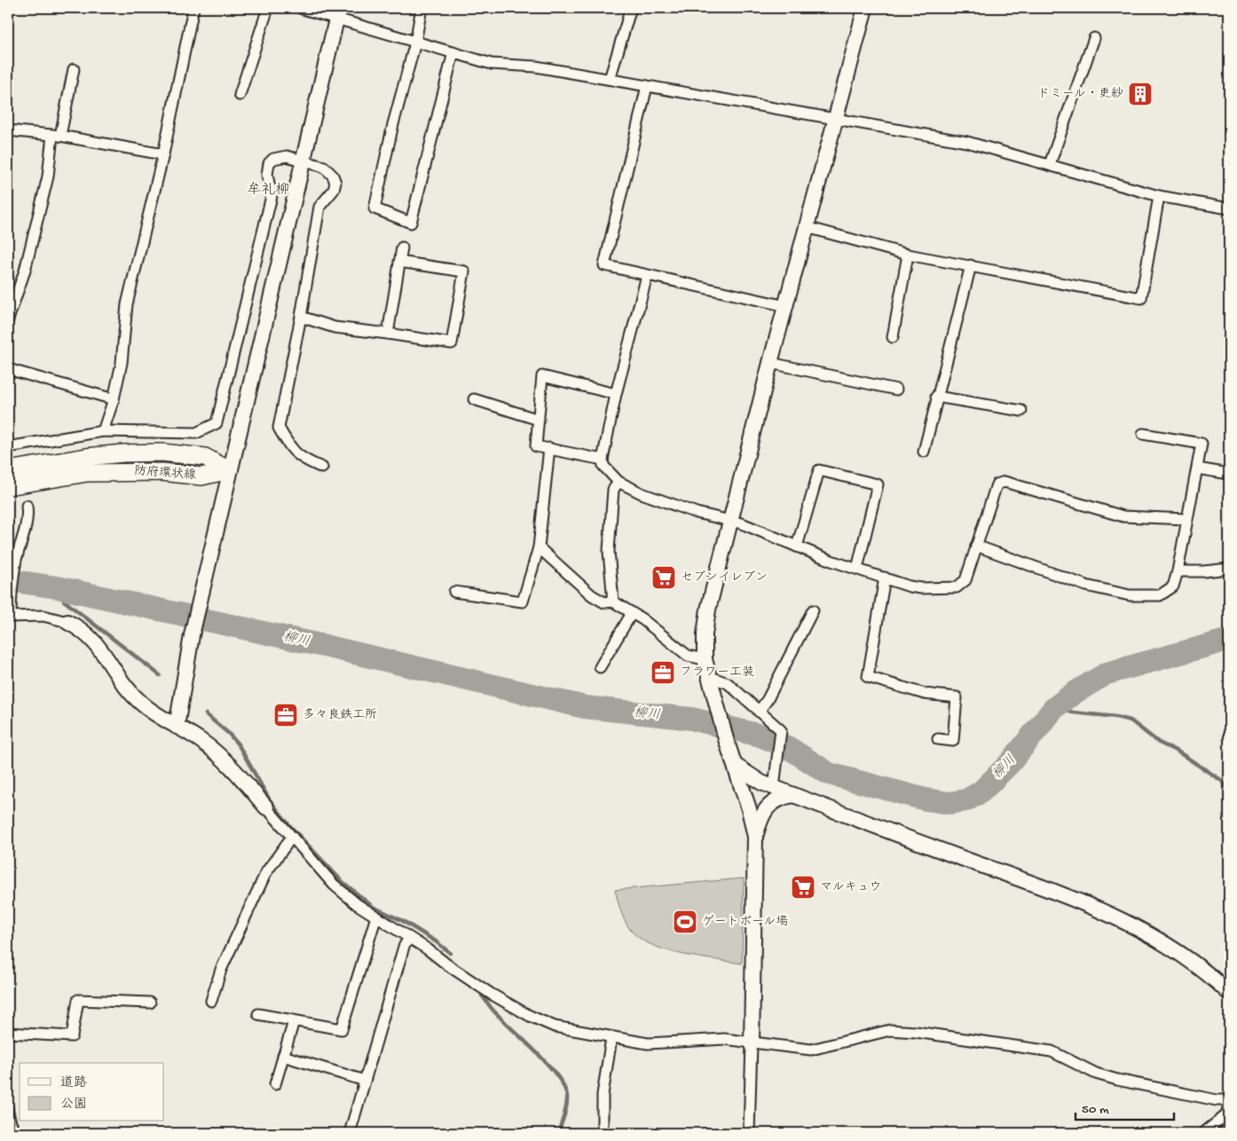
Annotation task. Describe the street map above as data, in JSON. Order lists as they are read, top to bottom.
{
  "streets": {
    "main road": ["防府環状線"]
  },
  "districts": ["牟礼柳"],
  "water": ["柳川"],
  "places": {
    "building": ["ドミール・更紗"],
    "supermarket": ["セブンイレブン", "マルキュウ"],
    "office": ["フラワー工装", "多々良鉄工所"],
    "sports": ["ゲートボール場"]
  },
  "legend": ["道路", "公園"],
  "scale_bar": "50 m"
}
